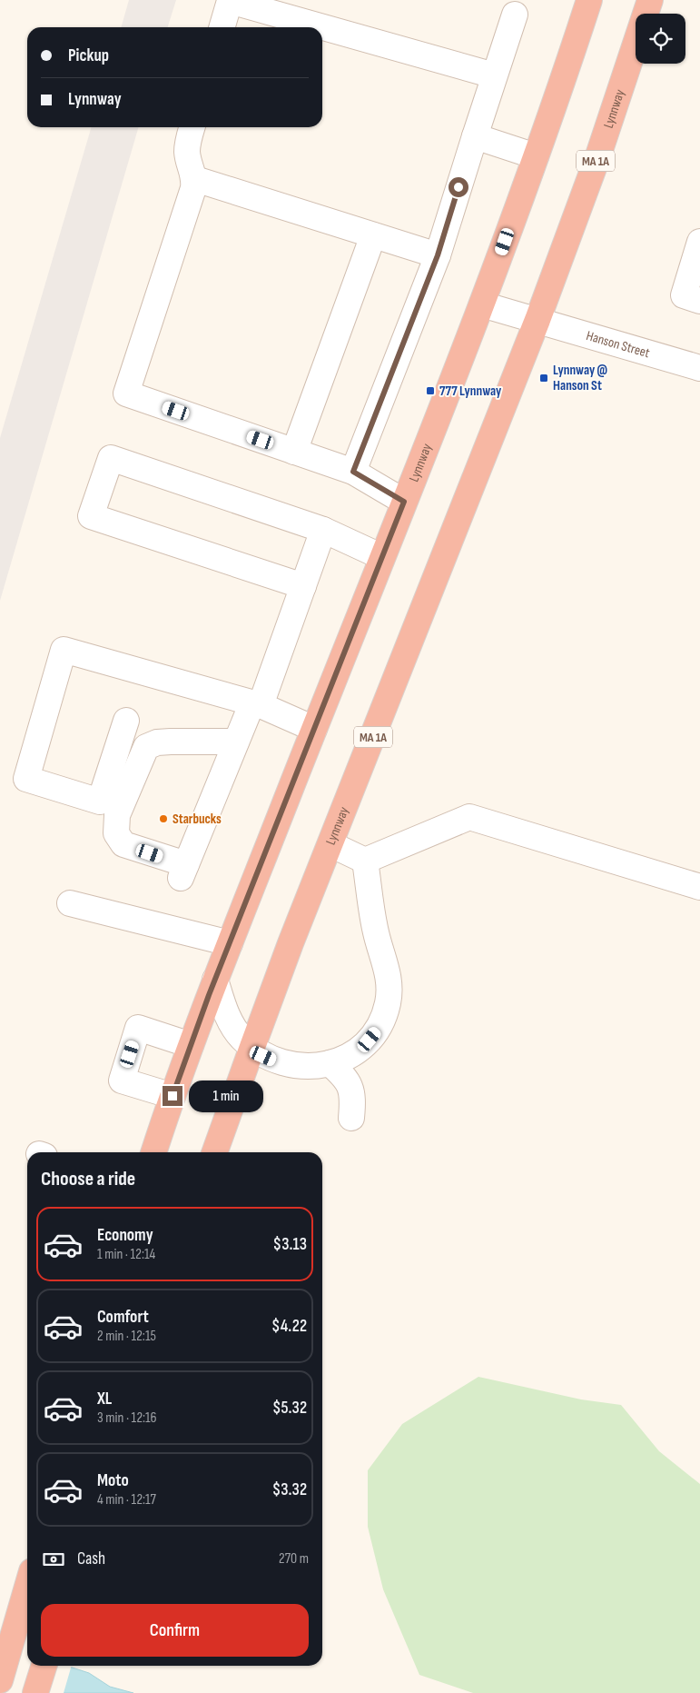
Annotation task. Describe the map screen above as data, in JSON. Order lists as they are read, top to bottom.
{
  "streets": {
    "highway": ["Lynnway", "MA 1A"],
    "street": ["Hanson Street"]
  },
  "crossings": [
    ["Lynnway", "Hanson Street"]
  ],
  "places": {
    "transit": ["Lynnway @ Hanson St", "777 Lynnway"],
    "other": ["Starbucks"]
  },
  "page": {
    "banner": ["Pickup", "Lynnway"],
    "bubble": "1 min",
    "heading": "Choose a ride",
    "list": [
      {
        "name": "Economy",
        "note": "1 min · 12:14",
        "value": "$3.13"
      },
      {
        "name": "Comfort",
        "note": "2 min · 12:15",
        "value": "$4.22"
      },
      {
        "name": "XL",
        "note": "3 min · 12:16",
        "value": "$5.32"
      },
      {
        "name": "Moto",
        "note": "4 min · 12:17",
        "value": "$3.32"
      }
    ],
    "pay": ["Cash", "270 m"],
    "buttons": "Confirm"
  }
}
